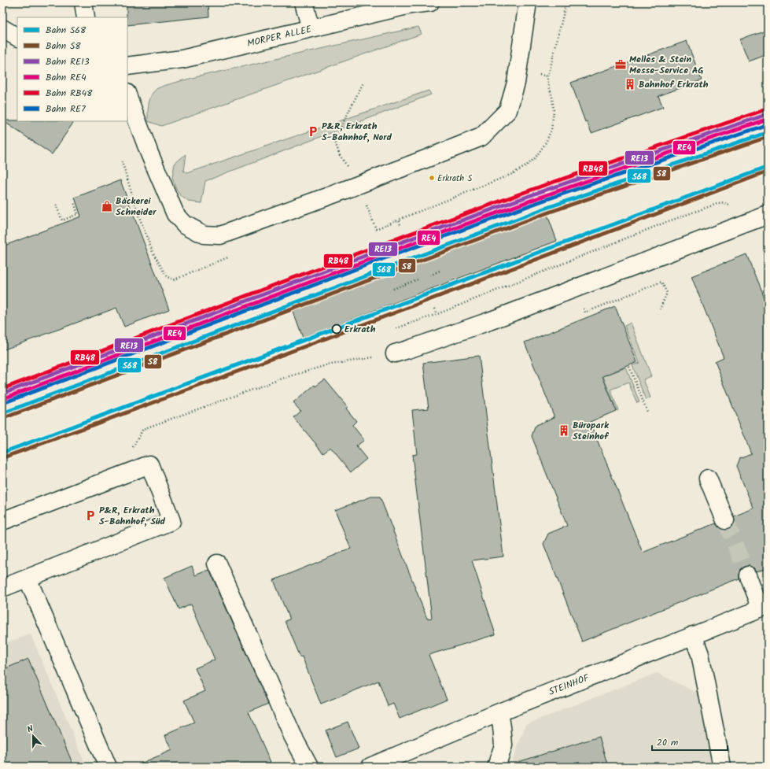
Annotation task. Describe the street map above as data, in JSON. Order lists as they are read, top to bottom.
{
  "streets": {
    "street": ["MORPER ALLEE", "STEINHOF"]
  },
  "places": {
    "office": ["Melles & Stein Messe-Service AG"],
    "building": ["Bahnhof Erkrath", "Büropark Steinhof"],
    "parking": ["P&R, Erkrath S-Bahnhof, Nord", "P&R, Erkrath S-Bahnhof, Süd"],
    "other": ["Erkrath S", "Erkrath"],
    "shop": ["Bäckerei Schneider"]
  },
  "lines": [
    "rail line RB48",
    "rail line RE13",
    "rail line RE4",
    "rail line RE7",
    "rail line S68",
    "rail line S8"
  ],
  "legend": [
    "Bahn S68",
    "Bahn S8",
    "Bahn RE13",
    "Bahn RE4",
    "Bahn RB48",
    "Bahn RE7"
  ],
  "scale_bar": "20 m",
  "north": "top"
}
